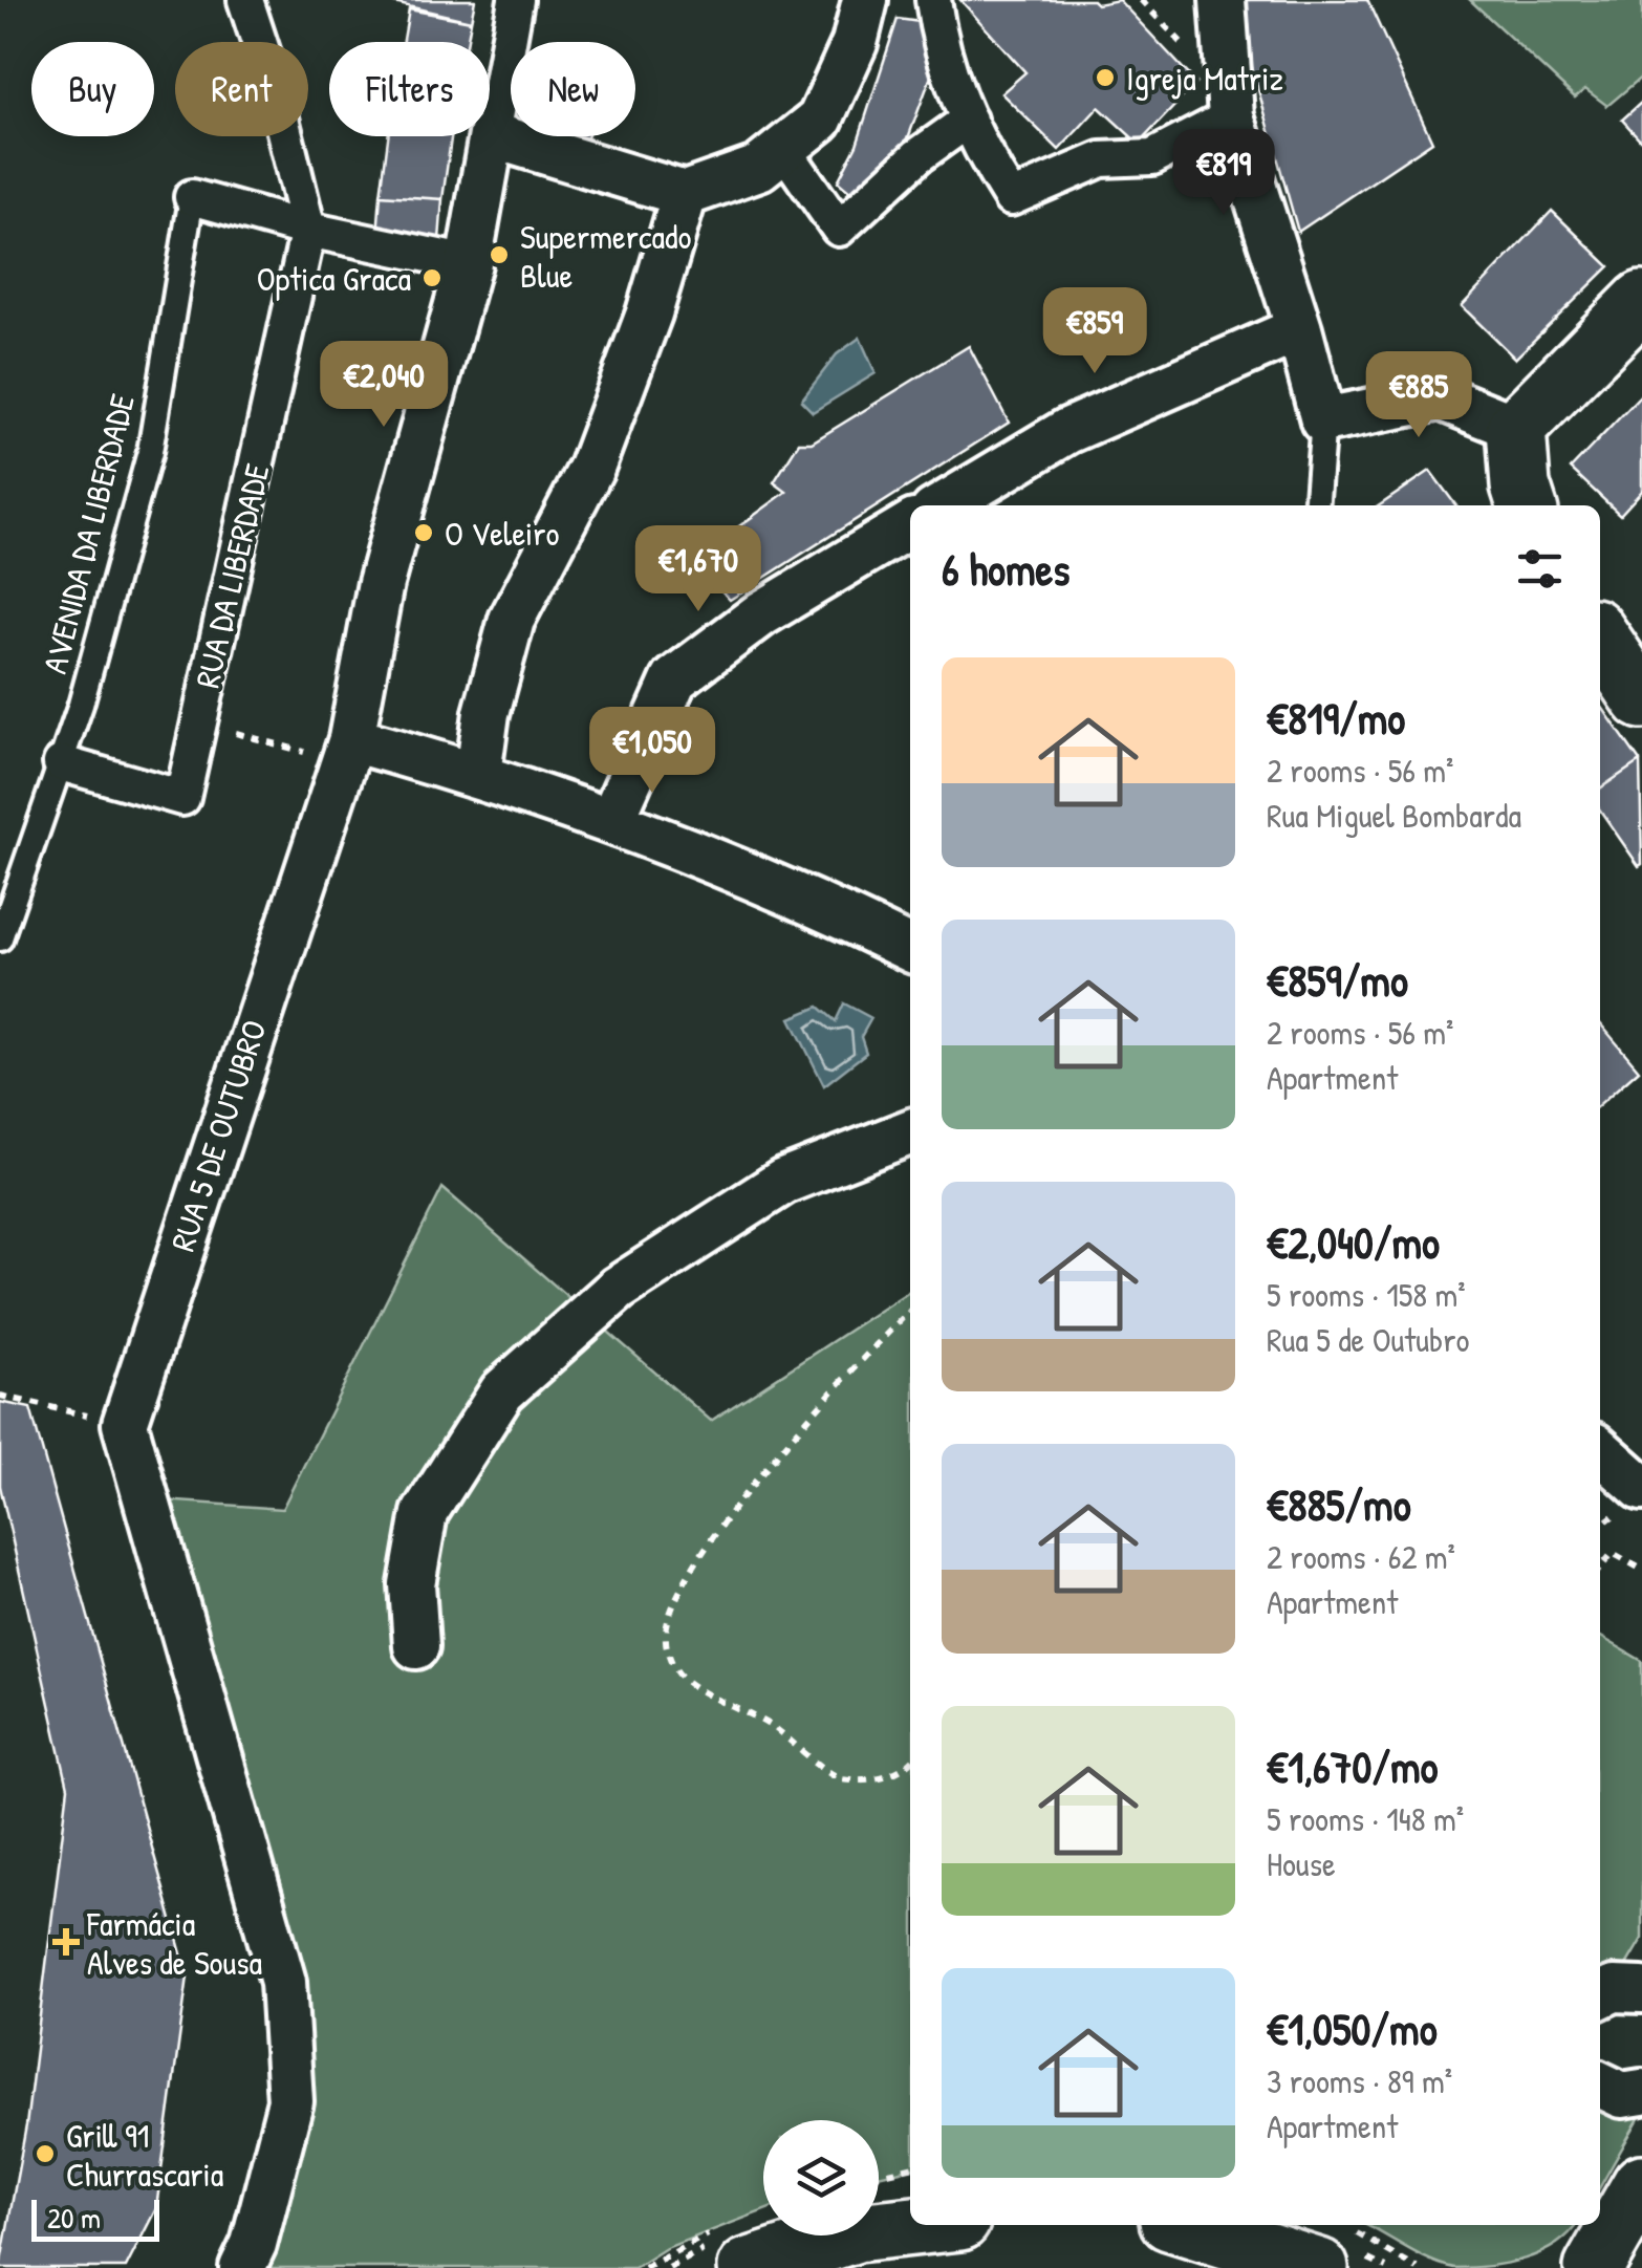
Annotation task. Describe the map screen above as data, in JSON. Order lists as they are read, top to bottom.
{
  "streets": {
    "street": ["RUA DA LIBERDADE", "RUA 5 DE OUTUBRO"],
    "lane": ["AVENIDA DA LIBERDADE"]
  },
  "crossings": [
    ["AVENIDA DA LIBERDADE", "RUA DA LIBERDADE"]
  ],
  "places": {
    "other": [
      "Igreja Matriz",
      "Supermercado Blue",
      "Optica Graca",
      "O Veleiro",
      "Grill 91 Churrascaria"
    ],
    "health": ["Farmácia Alves de Sousa"]
  },
  "scale_bar": "20 m",
  "page": {
    "chip": [
      "Buy",
      "Rent",
      "Filters",
      "New"
    ],
    "price": [
      "€819",
      "€859",
      "€2,040",
      "€885",
      "€1,670",
      "€1,050"
    ],
    "heading": "6 homes",
    "list": [
      {
        "name": "€819/mo",
        "note": "2 rooms · 56 m² · Rua Miguel Bombarda"
      },
      {
        "name": "€859/mo",
        "note": "2 rooms · 56 m² · Apartment"
      },
      {
        "name": "€2,040/mo",
        "note": "5 rooms · 158 m² · Rua 5 de Outubro"
      },
      {
        "name": "€885/mo",
        "note": "2 rooms · 62 m² · Apartment"
      },
      {
        "name": "€1,670/mo",
        "note": "5 rooms · 148 m² · House"
      },
      {
        "name": "€1,050/mo",
        "note": "3 rooms · 89 m² · Apartment"
      }
    ],
    "scale": "20 m"
  }
}
